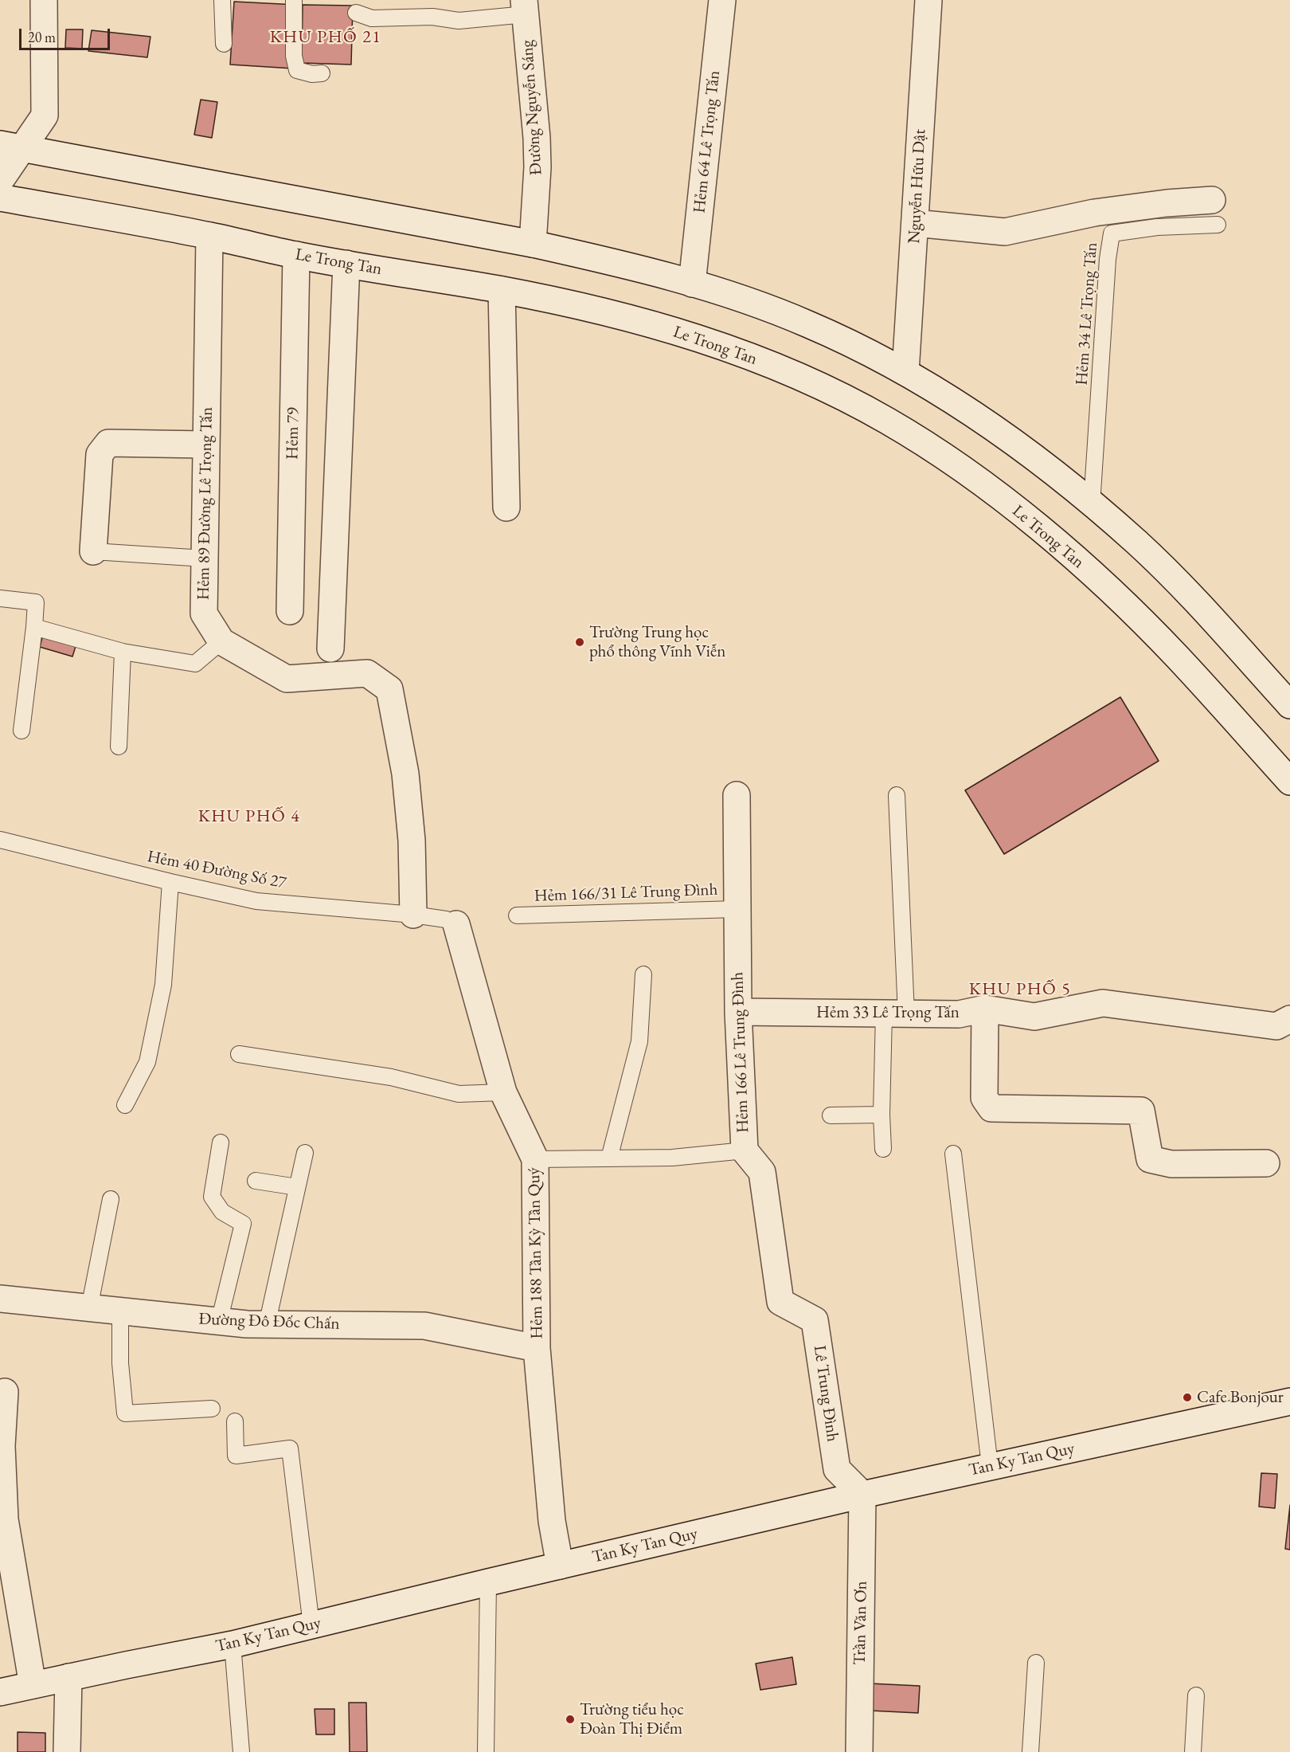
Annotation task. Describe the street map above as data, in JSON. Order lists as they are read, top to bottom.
{
  "streets": {
    "street": [
      "Đường Nguyễn Sáng",
      "Hẻm 64 Lê Trọng Tấn",
      "Nguyễn Hữu Dật",
      "Le Trong Tan",
      "Hẻm 79",
      "Hẻm 89 Đường Lê Trọng Tấn",
      "Hẻm 33 Lê Trọng Tấn",
      "Hẻm 166 Lê Trung Đình",
      "Hẻm 188 Tân Kỳ Tân Quý",
      "Đường Đô Đốc Chấn",
      "Lê Trung Đình",
      "Tan Ky Tan Quy",
      "Trần Văn Ơn"
    ],
    "lane": ["Hẻm 34 Lê Trọng Tấn", "Hẻm 40 Đường Số 27", "Hẻm 166/31 Lê Trung Đình"]
  },
  "crossings": [
    ["Le Trong Tan", "Hẻm 79"],
    ["Le Trong Tan", "Hẻm 89 Đường Lê Trọng Tấn"],
    ["Hẻm 89 Đường Lê Trọng Tấn", "Hẻm 40 Đường Số 27"],
    ["Hẻm 40 Đường Số 27", "Hẻm 188 Tân Kỳ Tân Quý"],
    ["Hẻm 166/31 Lê Trung Đình", "Hẻm 166 Lê Trung Đình"],
    ["Hẻm 33 Lê Trọng Tấn", "Hẻm 166 Lê Trung Đình"],
    ["Hẻm 166 Lê Trung Đình", "Lê Trung Đình"],
    ["Hẻm 188 Tân Kỳ Tân Quý", "Đường Đô Đốc Chấn"],
    ["Hẻm 188 Tân Kỳ Tân Quý", "Tan Ky Tan Quy"],
    ["Lê Trung Đình", "Tan Ky Tan Quy"],
    ["Lê Trung Đình", "Trần Văn Ơn"],
    ["Tan Ky Tan Quy", "Trần Văn Ơn"]
  ],
  "districts": ["KHU PHỐ 21", "KHU PHỐ 4", "KHU PHỐ 5"],
  "places": ["Trường Trung học phổ thông Vĩnh Viễn", "Cafe Bonjour", "Trường tiểu học Đoàn Thị Điểm"],
  "scale_bar": "20 m"
}
